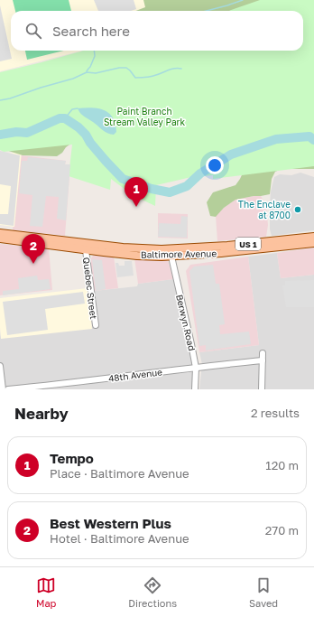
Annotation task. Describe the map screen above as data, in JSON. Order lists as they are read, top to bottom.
{
  "streets": {
    "main road": ["US 1", "Baltimore Avenue"],
    "street": ["Quebec Street", "Berwyn Road", "48th Avenue"]
  },
  "crossings": [
    ["Baltimore Avenue", "Quebec Street"],
    ["Baltimore Avenue", "Berwyn Road"],
    ["Berwyn Road", "48th Avenue"]
  ],
  "parks": ["Paint Branch Stream Valley Park"],
  "places": ["The Enclave at 8700"],
  "page": {
    "search": "Search here",
    "pins": ["1", "2"],
    "heading": ["Nearby", "2 results"],
    "list": [
      {
        "mark": "1",
        "name": "Tempo",
        "note": "Place · Baltimore Avenue",
        "value": "120 m"
      },
      {
        "mark": "2",
        "name": "Best Western Plus",
        "note": "Hotel · Baltimore Avenue",
        "value": "270 m"
      }
    ],
    "nav": ["Map", "Directions", "Saved"]
  }
}
